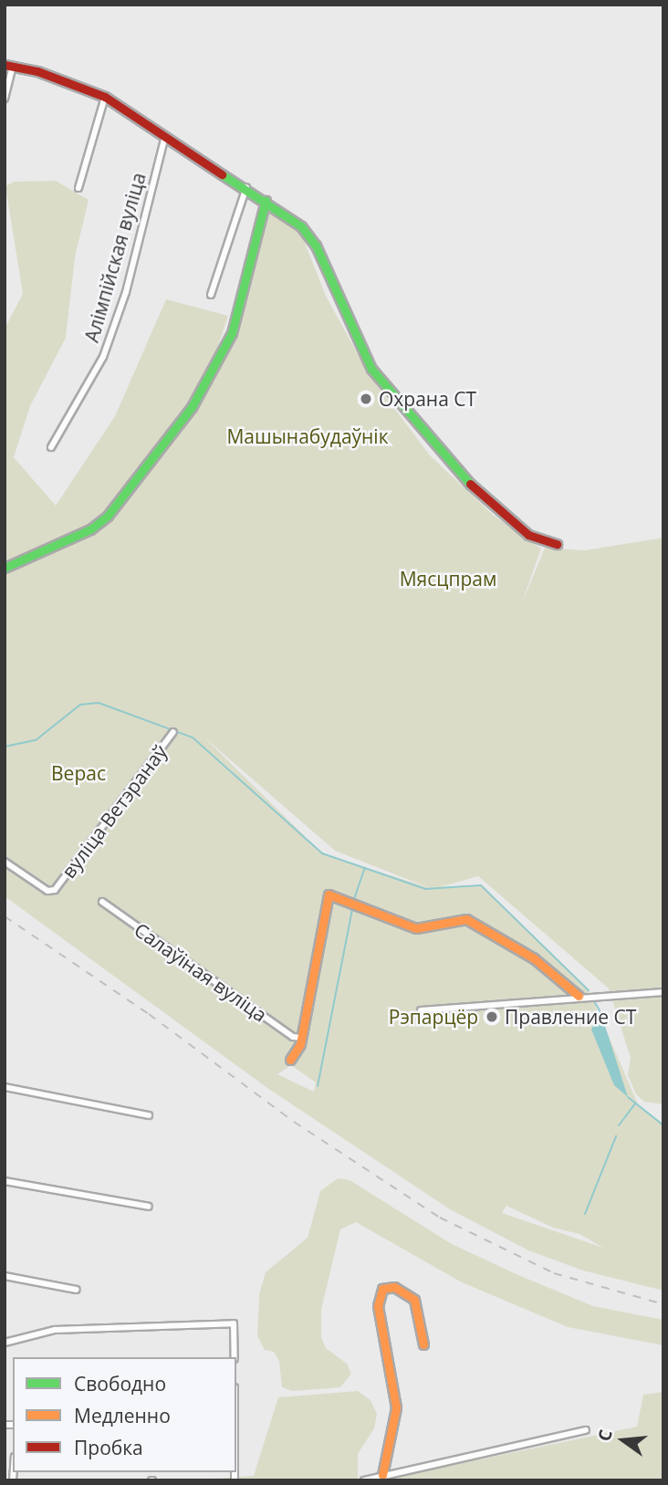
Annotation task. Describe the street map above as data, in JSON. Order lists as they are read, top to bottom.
{
  "streets": {
    "street": ["Алімпійская вуліца", "вуліца Ветэранаў", "Салаўіная вуліца"]
  },
  "parks": [
    "Машынабудаўнік",
    "Мясцпрам",
    "Верас",
    "Рэпарцёр"
  ],
  "places": ["Охрана СТ", "Правление СТ"],
  "legend": ["Свободно", "Медленно", "Пробка"],
  "north": "left"
}
